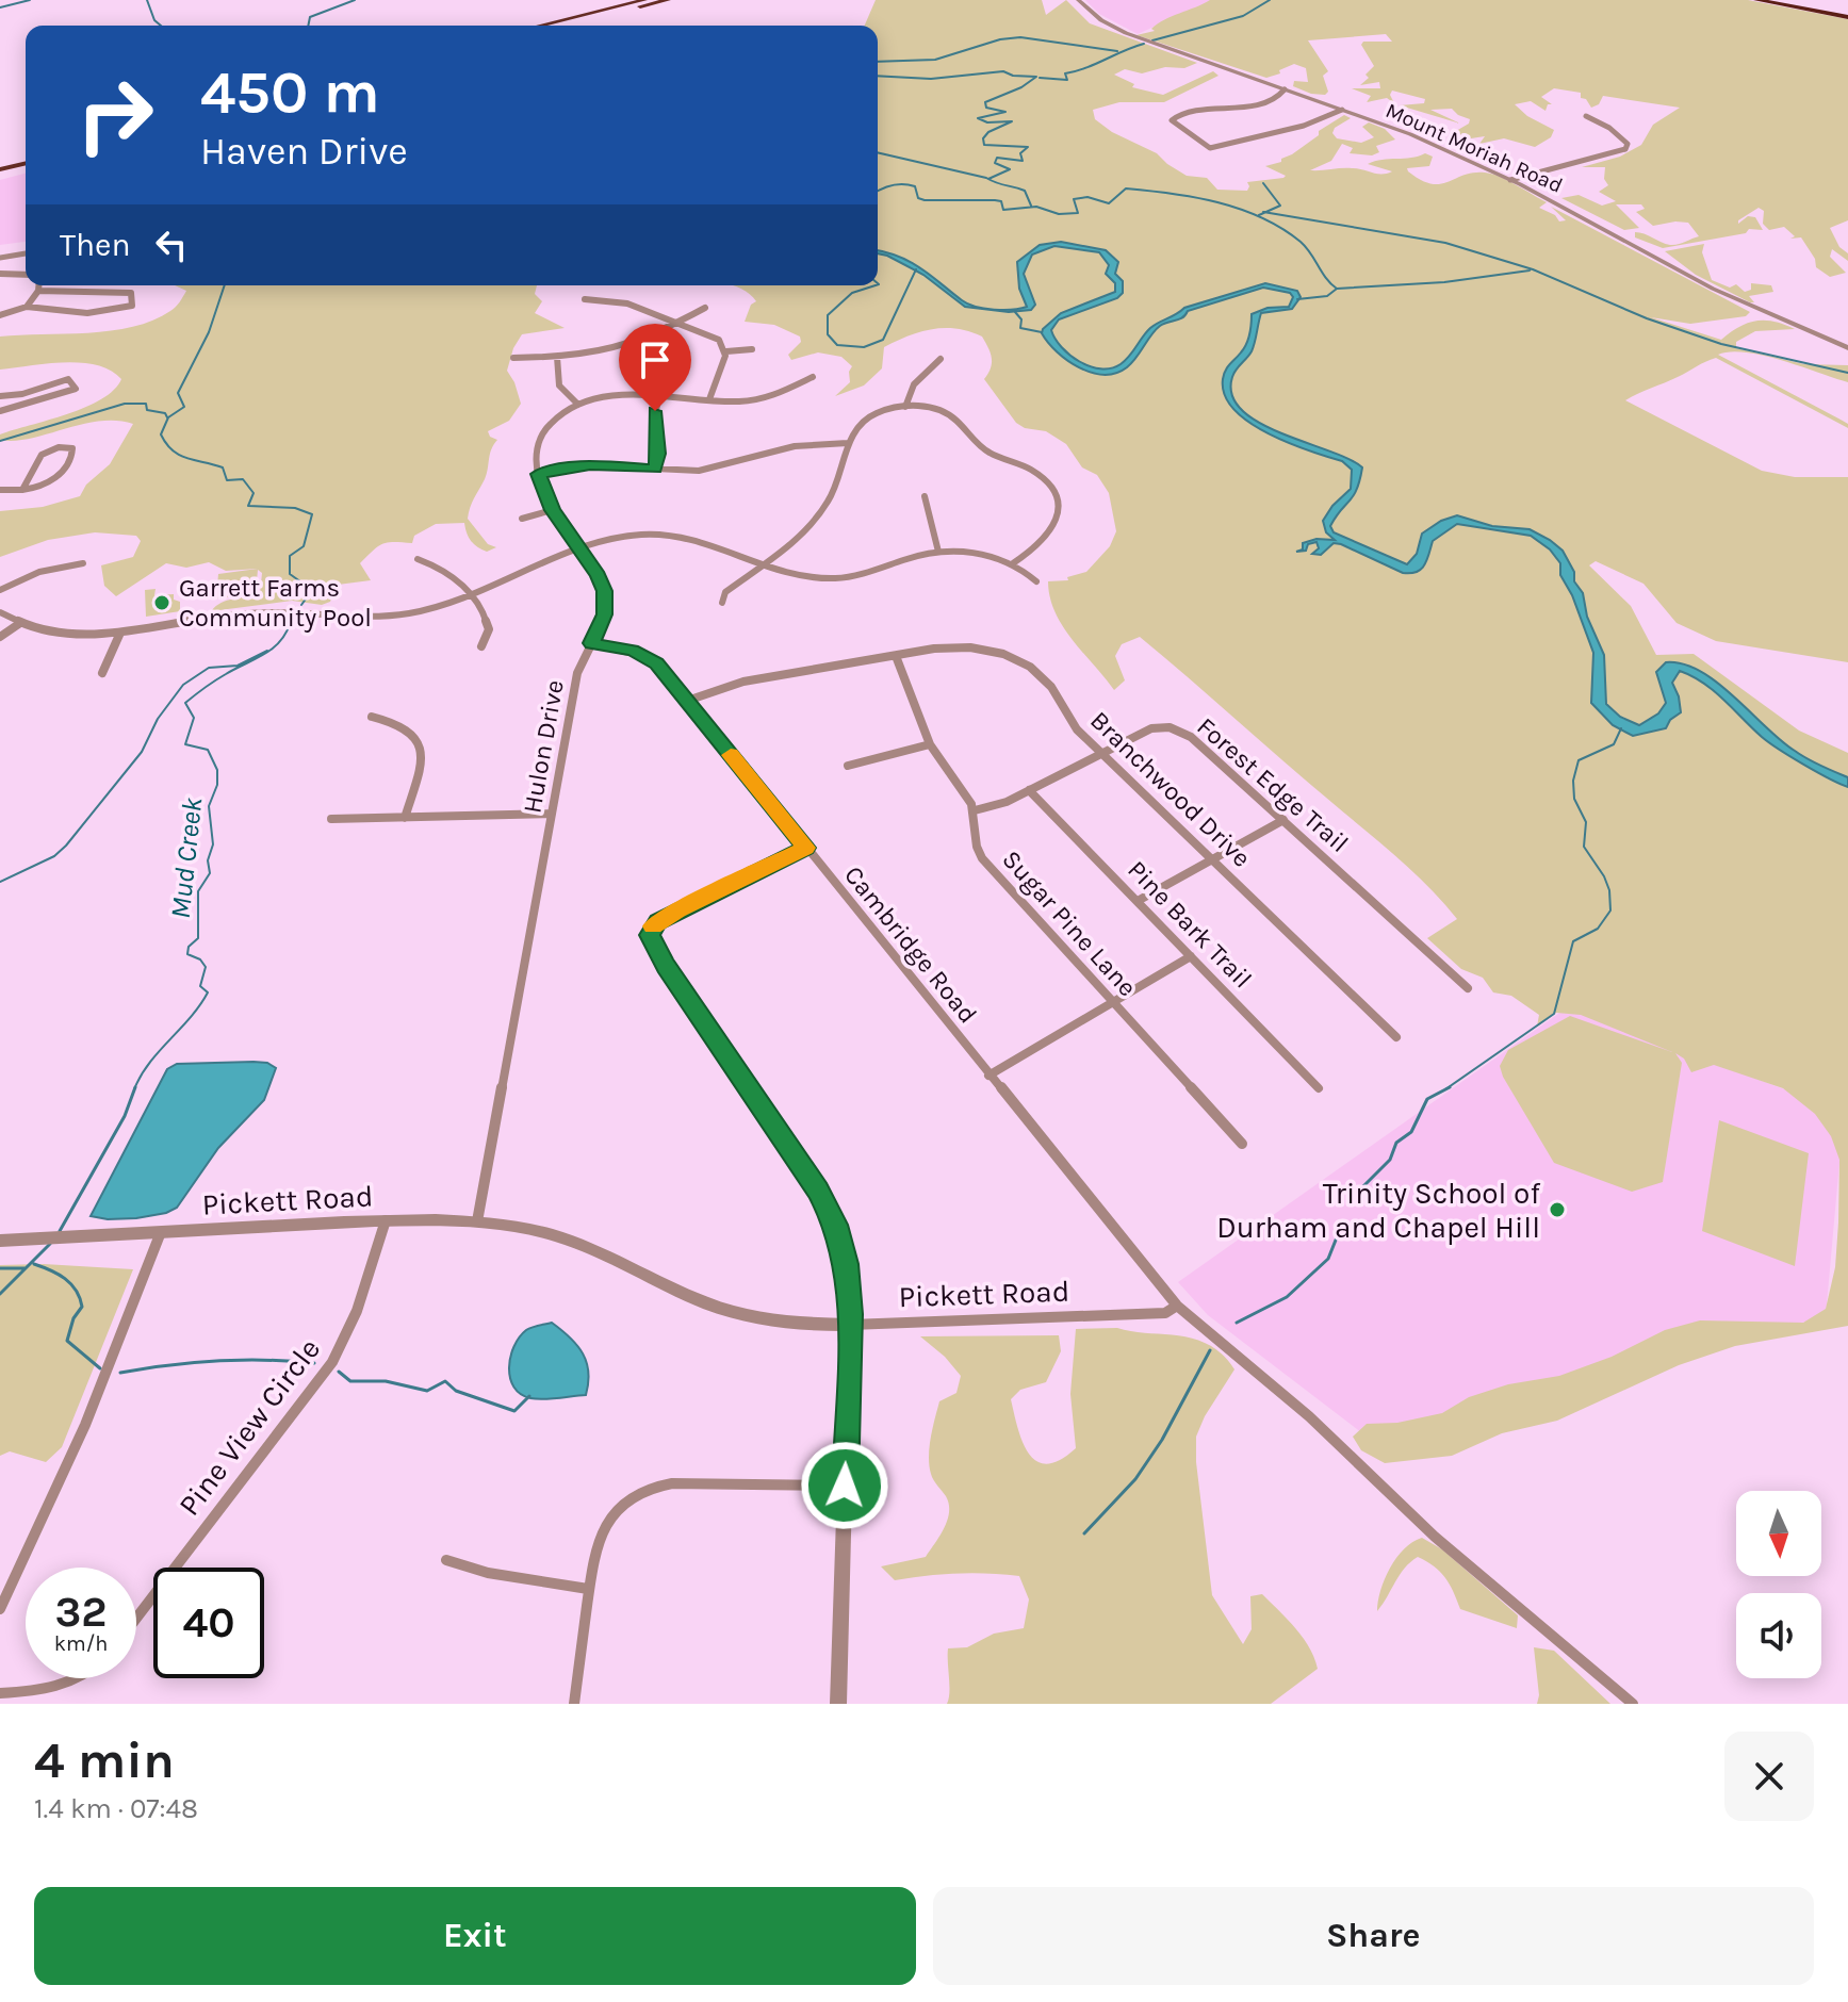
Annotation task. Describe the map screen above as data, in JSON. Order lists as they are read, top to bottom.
{
  "streets": {
    "street": [
      "Mount Moriah Road",
      "Hulon Drive",
      "Forest Edge Trail",
      "Branchwood Drive",
      "Sugar Pine Lane",
      "Pine Bark Trail",
      "Cambridge Road",
      "Pickett Road",
      "Pine View Circle"
    ]
  },
  "crossings": [
    ["Hulon Drive", "Cambridge Road"],
    ["Hulon Drive", "Pickett Road"],
    ["Forest Edge Trail", "Branchwood Drive"],
    ["Forest Edge Trail", "Sugar Pine Lane"],
    ["Forest Edge Trail", "Pine Bark Trail"],
    ["Branchwood Drive", "Sugar Pine Lane"],
    ["Branchwood Drive", "Cambridge Road"],
    ["Cambridge Road", "Pickett Road"],
    ["Pickett Road", "Pine View Circle"]
  ],
  "water": ["Mud Creek"],
  "places": ["Garrett Farms Community Pool", "Trinity School of Durham and Chapel Hill"],
  "north": "bottom",
  "page": {
    "turn": ["450 m", "Haven Drive"],
    "then": "Then",
    "speed": "32 km/h",
    "limit": "40",
    "heading": ["4 min", "1.4 km · 07:48"],
    "buttons": ["Exit", "Share"]
  }
}
